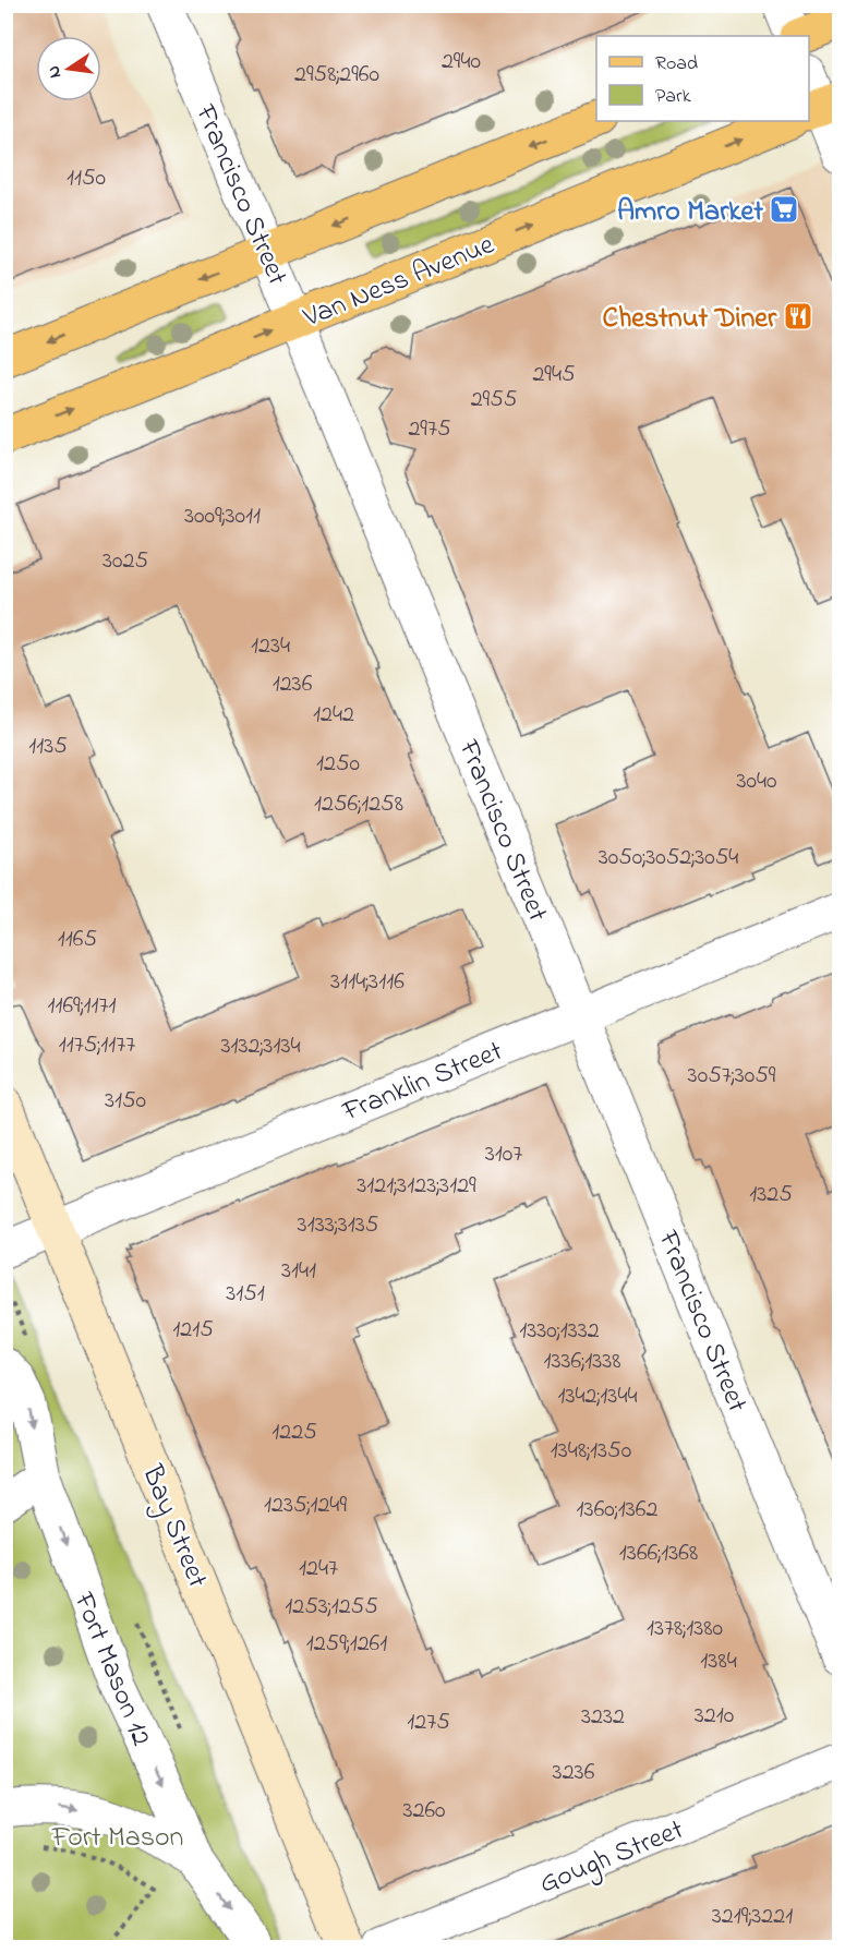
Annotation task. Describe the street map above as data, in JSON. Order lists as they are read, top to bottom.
{
  "streets": {
    "main road": ["Van Ness Avenue", "Bay Street"],
    "street": [
      "Francisco Street",
      "Franklin Street",
      "Fort Mason 12",
      "Gough Street"
    ]
  },
  "crossings": [
    ["Francisco Street", "Van Ness Avenue"],
    ["Francisco Street", "Franklin Street"],
    ["Franklin Street", "Bay Street"]
  ],
  "one_way": ["Fort Mason 12"],
  "parks": ["Fort Mason"],
  "places": {
    "supermarket": ["Amro Market"],
    "restaurant": ["Chestnut Diner"]
  },
  "house_numbers": [
    "2940",
    "2958;2960",
    "1150",
    "2945",
    "2955",
    "2975",
    "3009;3011",
    "3025",
    "1234",
    "1236",
    "1242",
    "1135",
    "1250",
    "3040",
    "1256;1258",
    "3050;3052;3054",
    "1165",
    "3114;3116",
    "1169;1171",
    "1175;1177",
    "3132;3134",
    "3057;3059",
    "3150",
    "3107",
    "3121;3123;3129",
    "1325",
    "3133;3135",
    "3141",
    "3151",
    "1215",
    "1330;1332",
    "1336;1338",
    "1342;1344",
    "1225",
    "1348;1350",
    "1235;1249",
    "1360;1362",
    "1366;1368",
    "1247",
    "1253;1255",
    "1378;1380",
    "1259;1261",
    "1384",
    "3210",
    "3232",
    "1275",
    "3236",
    "3260",
    "3219;3221"
  ],
  "legend": ["Road", "Park"],
  "north": "left"
}
